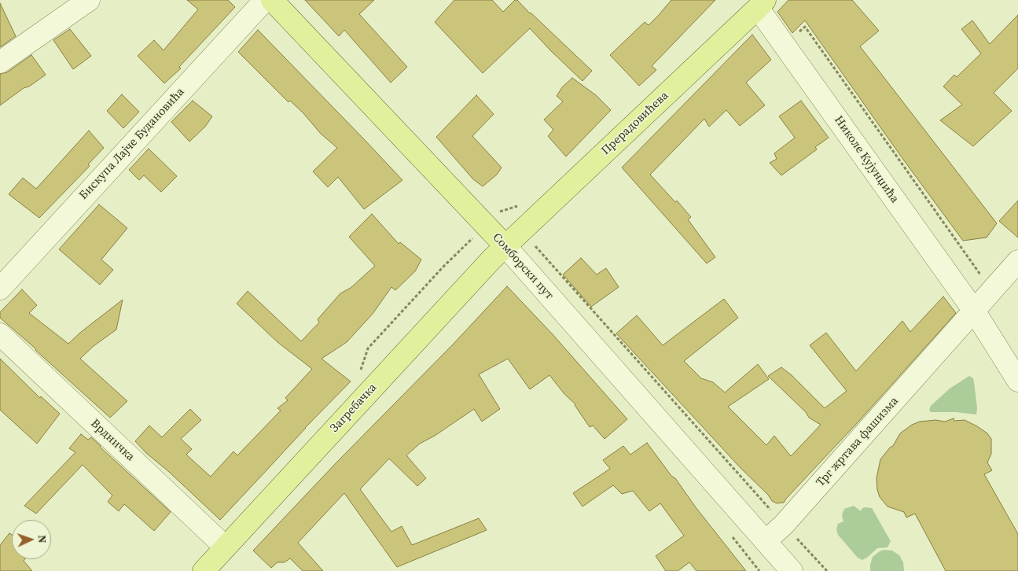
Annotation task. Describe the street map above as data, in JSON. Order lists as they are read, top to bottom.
{
  "streets": {
    "main road": ["Прерадовићева", "Сомборски пут", "Загребачка"],
    "street": [
      "Бискупа Лајче Будановића",
      "Николе Кујунџића",
      "Врдничка",
      "Трг жртава фашизма"
    ]
  },
  "crossings": [
    ["Прерадовићева", "Николе Кујунџића"],
    ["Прерадовићева", "Сомборски пут"],
    ["Прерадовићева", "Загребачка"],
    ["Николе Кујунџића", "Трг жртава фашизма"],
    ["Сомборски пут", "Загребачка"],
    ["Сомборски пут", "Трг жртава фашизма"],
    ["Загребачка", "Врдничка"]
  ],
  "north": "right"
}
